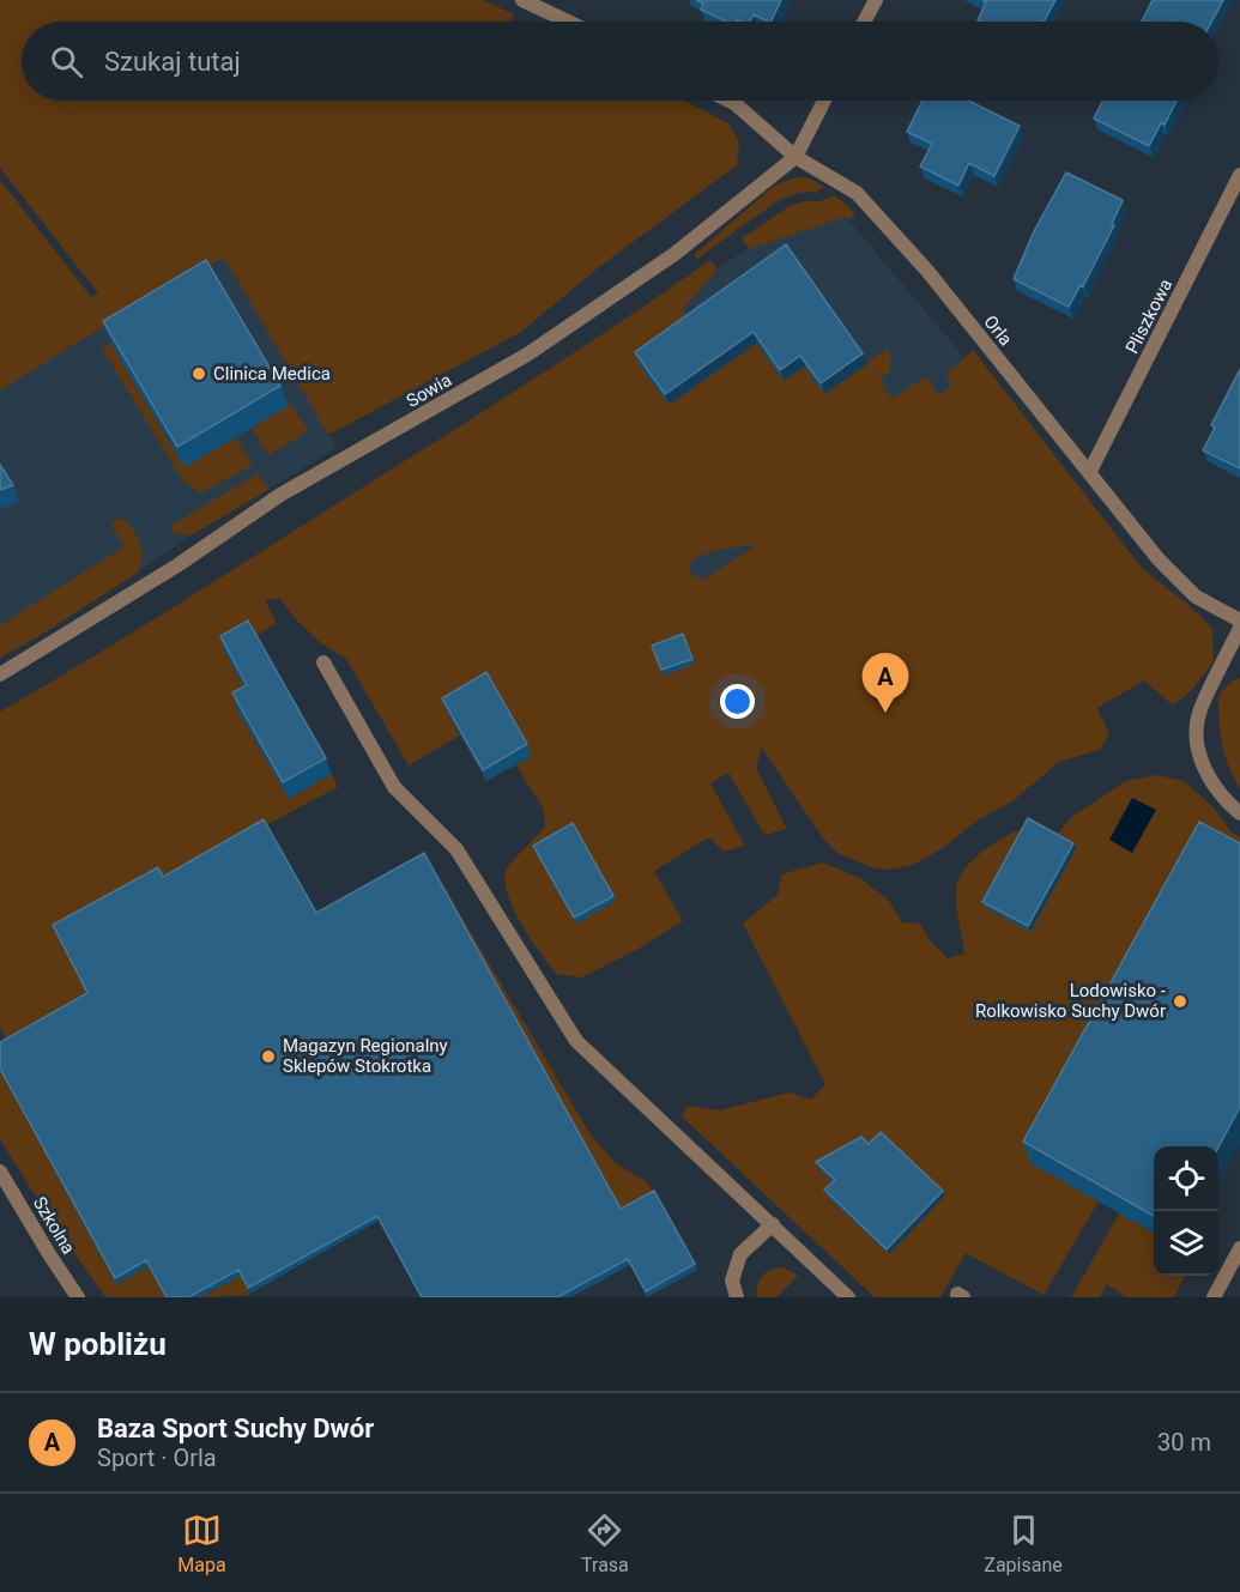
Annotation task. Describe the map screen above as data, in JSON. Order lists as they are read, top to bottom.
{
  "streets": {
    "street": [
      "Pliszkowa",
      "Orla",
      "Sowia",
      "Szkolna"
    ]
  },
  "crossings": [
    ["Pliszkowa", "Orla"],
    ["Orla", "Sowia"]
  ],
  "places": ["Clinica Medica", "Lodowisko - Rolkowisko Suchy Dwór", "Magazyn Regionalny Sklepów Stokrotka"],
  "page": {
    "search": "Szukaj tutaj",
    "pins": "A",
    "heading": "W pobliżu",
    "list": [
      {
        "mark": "A",
        "name": "Baza Sport Suchy Dwór",
        "note": "Sport · Orla",
        "value": "30 m"
      }
    ],
    "nav": ["Mapa", "Trasa", "Zapisane"]
  }
}
